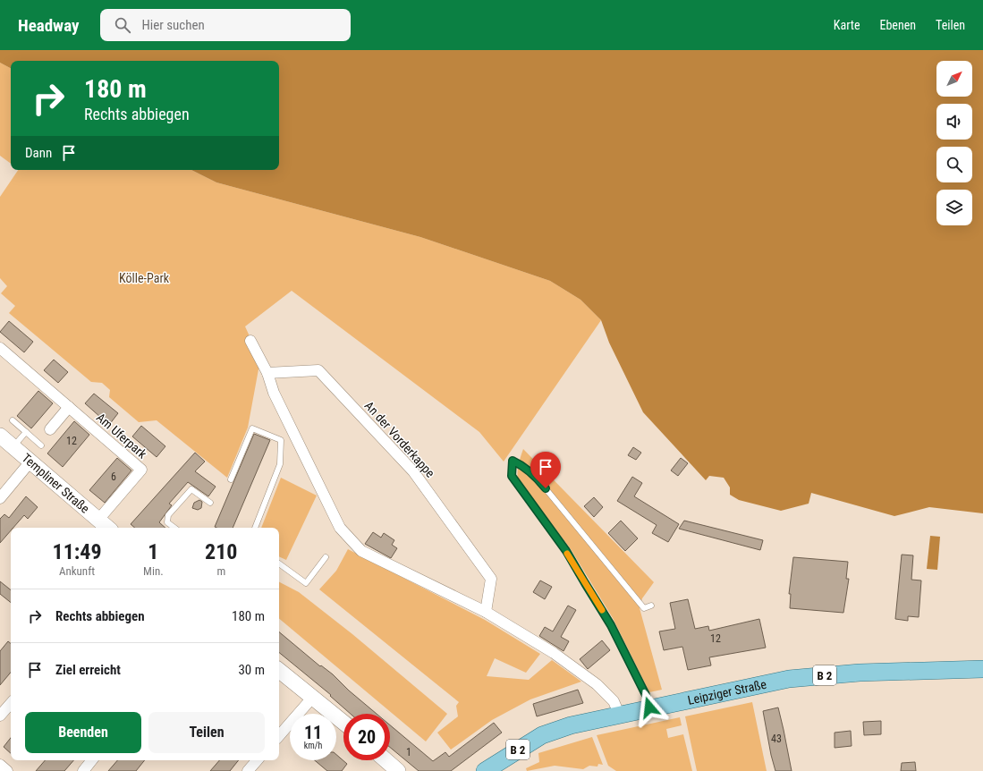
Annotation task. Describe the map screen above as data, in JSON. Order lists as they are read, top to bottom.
{
  "streets": {
    "main road": ["B 2", "Leipziger Straße"],
    "street": ["Am Uferpark", "An der Vorderkappe", "Templiner Straße"]
  },
  "crossings": [
    ["Am Uferpark", "Templiner Straße"]
  ],
  "parks": ["Kölle-Park"],
  "house_numbers": [
    "12",
    "6",
    "12",
    "43",
    "1"
  ],
  "north": "top right",
  "page": {
    "header": "Headway",
    "search": "Hier suchen",
    "nav": ["Karte", "Ebenen", "Teilen"],
    "turn": ["180 m", "Rechts abbiegen"],
    "then": "Dann",
    "eta": [
      "11:49",
      "Ankunft",
      "1",
      "Min.",
      "210",
      "m"
    ],
    "list": [
      {
        "name": "Rechts abbiegen",
        "value": "180 m"
      },
      {
        "name": "Ziel erreicht",
        "value": "30 m"
      }
    ],
    "buttons": ["Beenden", "Teilen"],
    "speed": "11 km/h",
    "limit": "20"
  }
}
